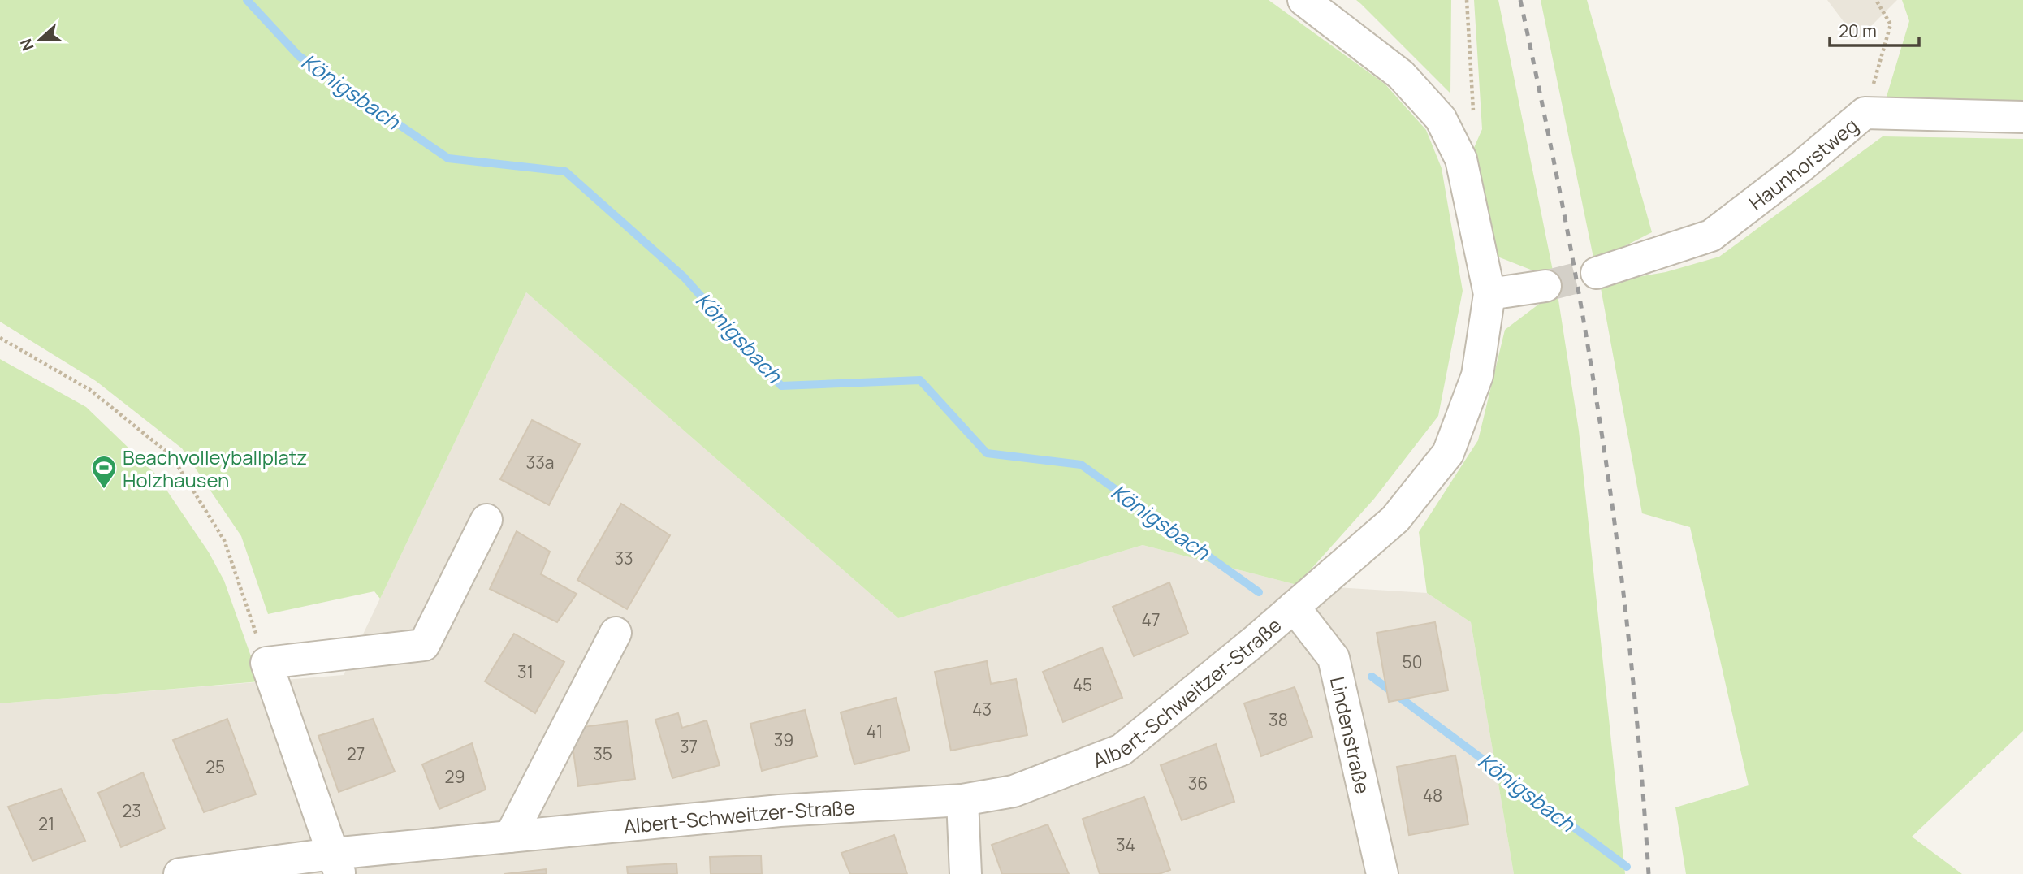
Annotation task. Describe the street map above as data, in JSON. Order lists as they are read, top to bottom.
{
  "streets": {
    "street": ["Haunhorstweg", "Albert-Schweitzer-Straße", "Lindenstraße"]
  },
  "crossings": [
    ["Albert-Schweitzer-Straße", "Lindenstraße"]
  ],
  "water": ["Königsbach"],
  "places": {
    "sports": ["Beachvolleyballplatz Holzhausen"]
  },
  "house_numbers": [
    "33a",
    "33",
    "47",
    "50",
    "31",
    "45",
    "43",
    "38",
    "41",
    "39",
    "37",
    "27",
    "35",
    "25",
    "29",
    "36",
    "48",
    "23",
    "21",
    "34"
  ],
  "scale_bar": "20 m",
  "north": "left"
}
